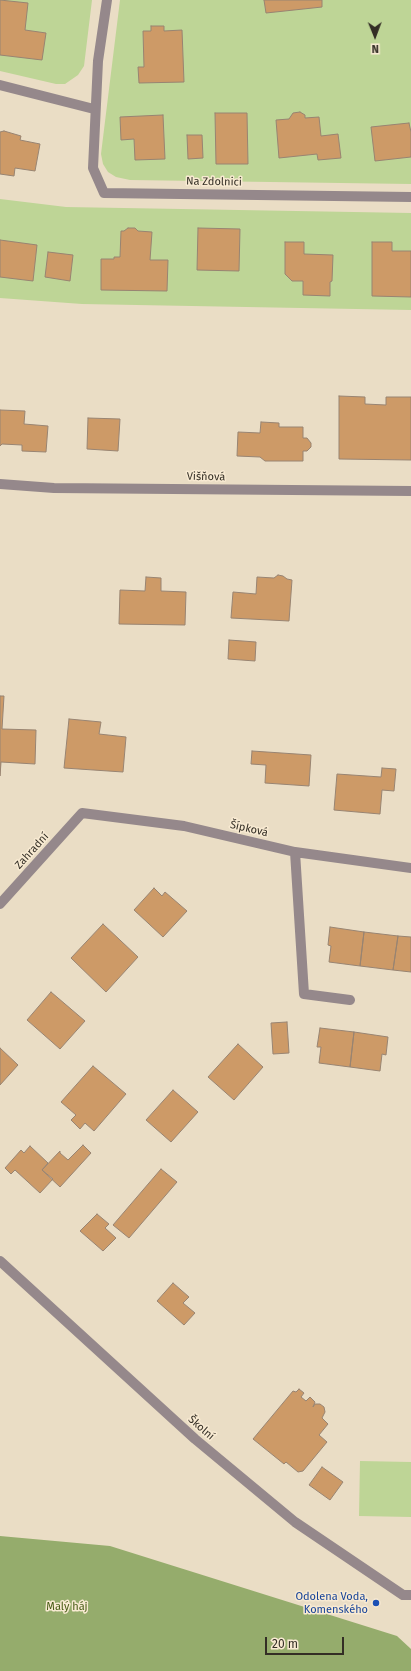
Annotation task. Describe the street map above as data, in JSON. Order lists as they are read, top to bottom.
{
  "streets": {
    "street": [
      "Na Zdolnici",
      "Višňová",
      "Šípková",
      "Zahradní",
      "Školní"
    ]
  },
  "crossings": [
    ["Šípková", "Zahradní"]
  ],
  "parks": ["Malý háj"],
  "places": ["Odolena Voda, Komenského"],
  "scale_bar": "20 m",
  "north": "bottom"
}
